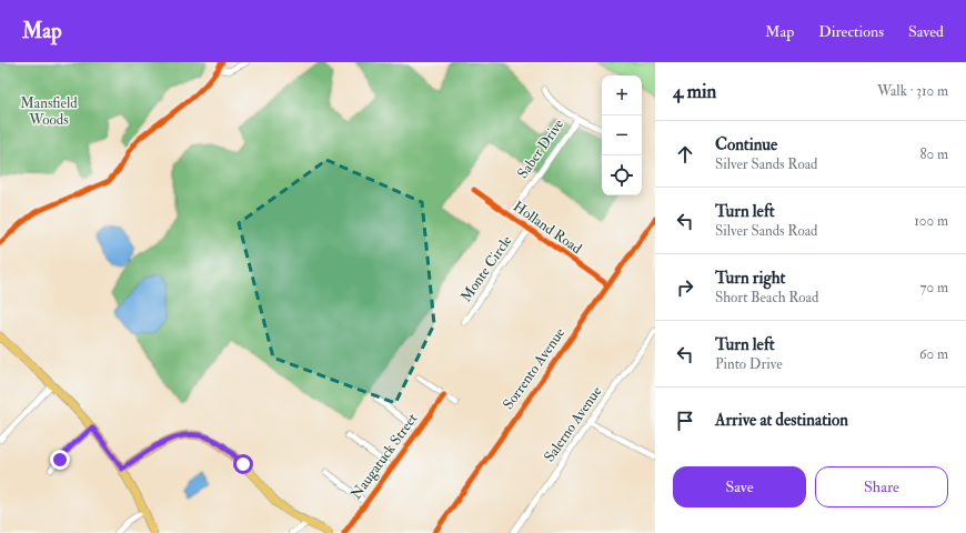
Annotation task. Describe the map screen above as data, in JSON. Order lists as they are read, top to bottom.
{
  "streets": {
    "street": [
      "Saber Drive",
      "Holland Road",
      "Monte Circle",
      "Sorrento Avenue",
      "Salerno Avenue",
      "Naugatuck Street"
    ]
  },
  "crossings": [
    ["Saber Drive", "Holland Road"],
    ["Holland Road", "Monte Circle"],
    ["Holland Road", "Sorrento Avenue"]
  ],
  "parks": ["Mansfield Woods"],
  "page": {
    "header": "Map",
    "nav": ["Map", "Directions", "Saved"],
    "heading": ["4 min", "Walk · 310 m"],
    "map_buttons": ["+", "−"],
    "list": [
      ["Continue", "Silver Sands Road", "80 m"],
      ["Turn left", "Silver Sands Road", "100 m"],
      ["Turn right", "Short Beach Road", "70 m"],
      ["Turn left", "Pinto Drive", "60 m"],
      "Arrive at destination"
    ],
    "buttons": ["Save", "Share"]
  }
}
